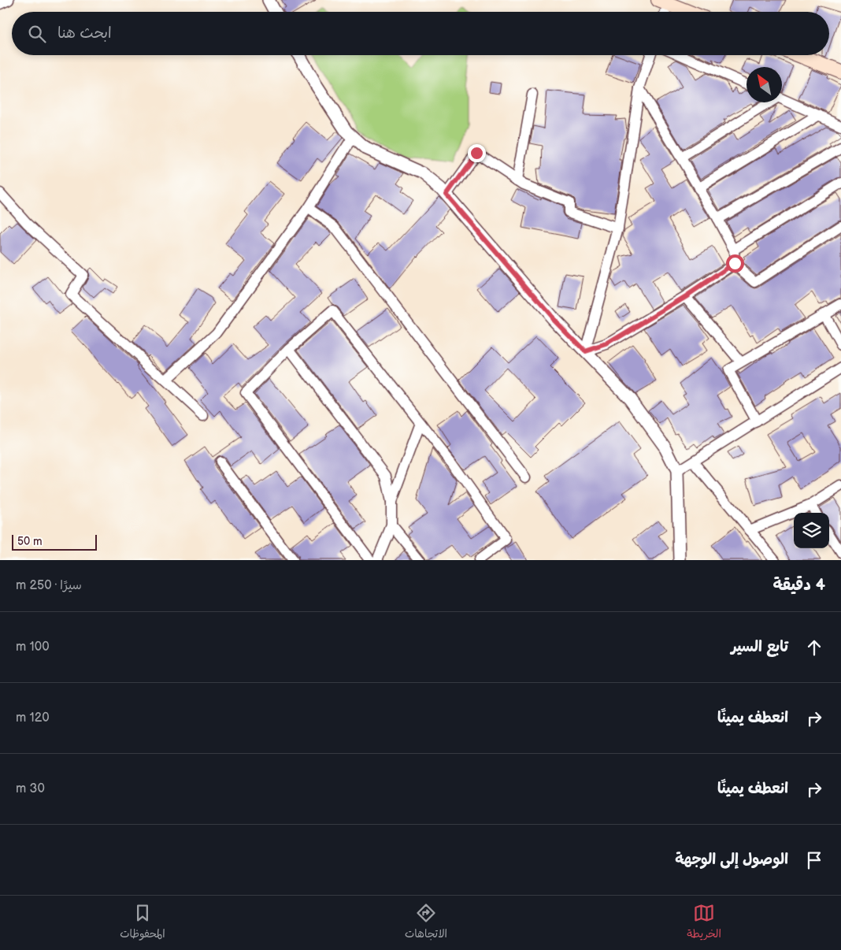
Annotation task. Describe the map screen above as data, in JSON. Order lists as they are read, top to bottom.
{
  "scale_bar": "50 m",
  "north": "top left",
  "page": {
    "search": "ابحث هنا",
    "scale": "50 m",
    "heading": ["4 دقيقة", "سيرًا · 250 m"],
    "list": [
      ["تابع السير", "100 m"],
      ["انعطف يمينًا", "120 m"],
      ["انعطف يمينًا", "30 m"],
      "الوصول إلى الوجهة"
    ],
    "nav": ["الخريطة", "الاتجاهات", "المحفوظات"]
  }
}
